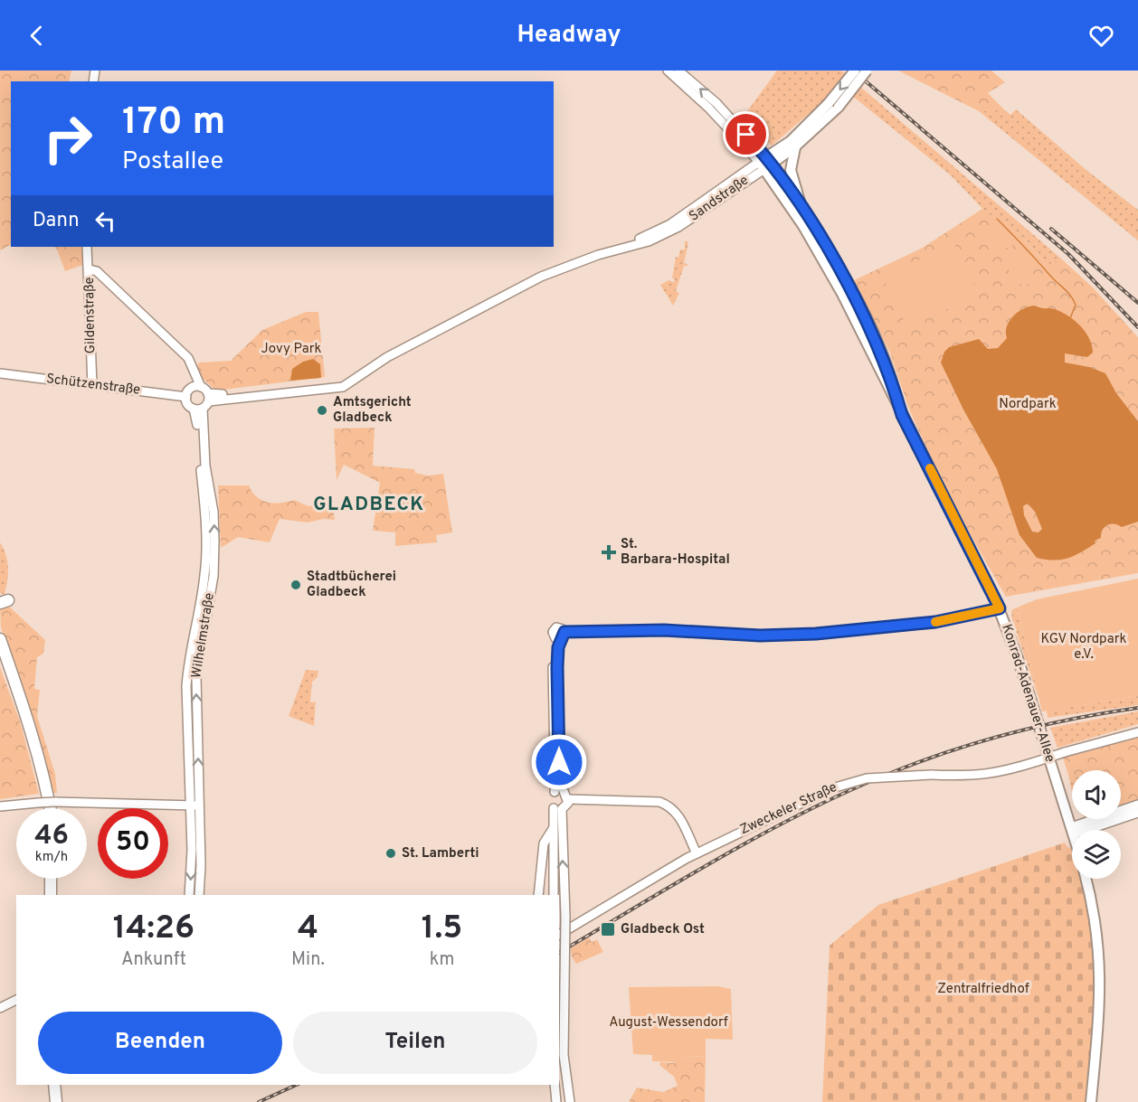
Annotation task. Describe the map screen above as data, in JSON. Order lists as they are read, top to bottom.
{
  "streets": {
    "main road": [
      "Sandstraße",
      "Gildenstraße",
      "Schützenstraße",
      "Wilhelmstraße",
      "Konrad-Adenauer-Allee",
      "Zweckeler Straße"
    ]
  },
  "crossings": [
    ["Sandstraße", "Wilhelmstraße"],
    ["Sandstraße", "Konrad-Adenauer-Allee"],
    ["Gildenstraße", "Schützenstraße"]
  ],
  "districts": ["GLADBECK"],
  "parks": [
    "Jovy Park",
    "Nordpark",
    "KGV Nordpark e.V.",
    "Zentralfriedhof",
    "August-Wessendorf"
  ],
  "places": {
    "other": ["Amtsgericht Gladbeck", "Stadtbücherei Gladbeck", "St. Lamberti"],
    "health": ["St. Barbara-Hospital"],
    "transit": ["Gladbeck Ost"]
  },
  "page": {
    "header": "Headway",
    "turn": ["170 m", "Postallee"],
    "then": "Dann",
    "speed": "46 km/h",
    "limit": "50",
    "eta": [
      "14:26",
      "Ankunft",
      "4",
      "Min.",
      "1.5",
      "km"
    ],
    "buttons": ["Beenden", "Teilen"]
  }
}
